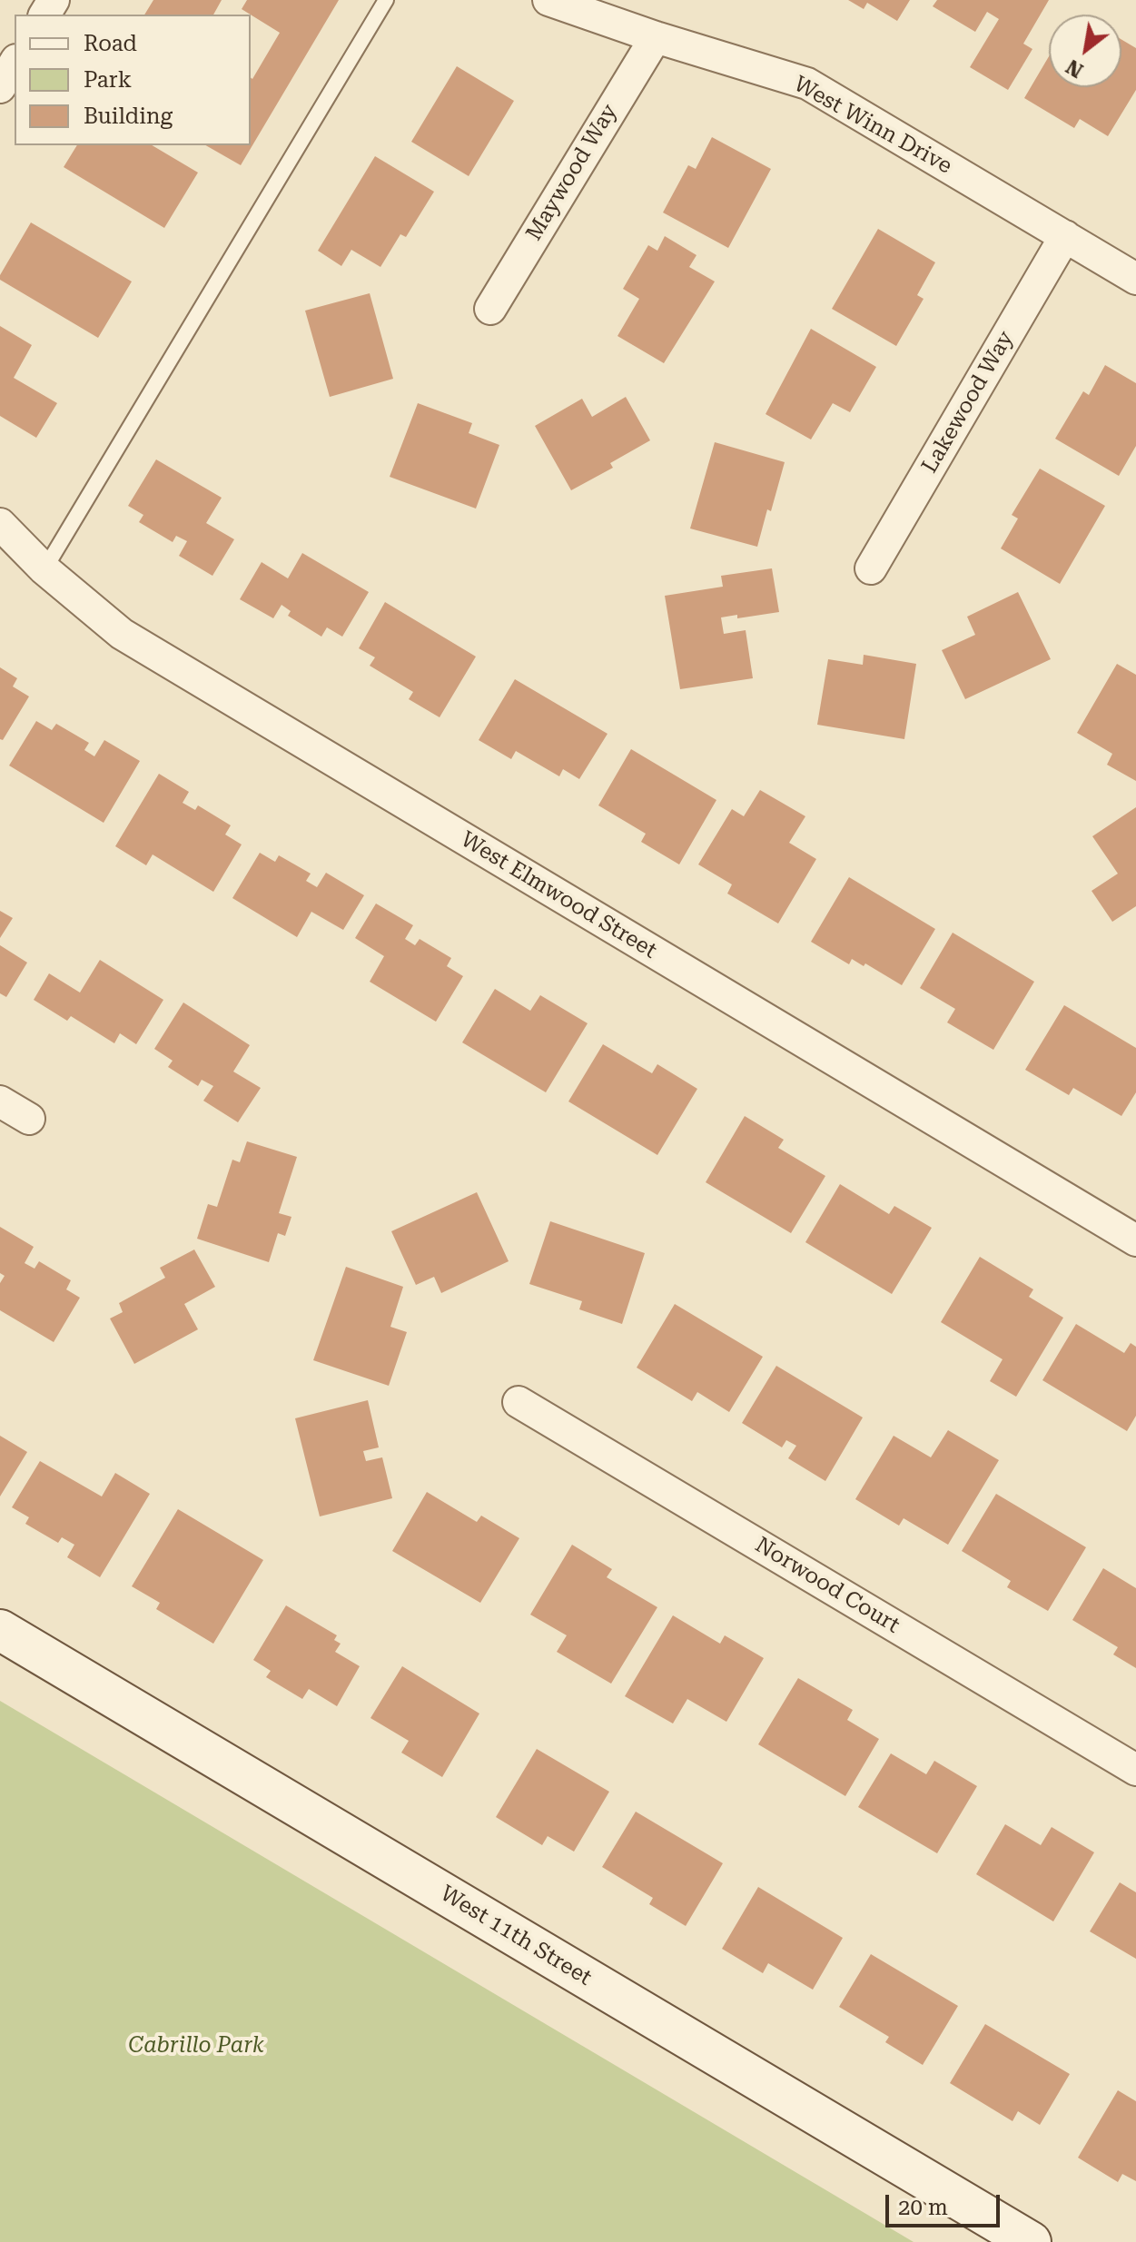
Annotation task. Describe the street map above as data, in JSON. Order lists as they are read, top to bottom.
{
  "streets": {
    "street": [
      "West Winn Drive",
      "Maywood Way",
      "Lakewood Way",
      "West Elmwood Street",
      "Norwood Court",
      "West 11th Street"
    ]
  },
  "crossings": [
    ["West Winn Drive", "Maywood Way"],
    ["West Winn Drive", "Lakewood Way"]
  ],
  "parks": ["Cabrillo Park"],
  "legend": ["Road", "Park", "Building"],
  "scale_bar": "20 m",
  "north": "bottom left"
}
